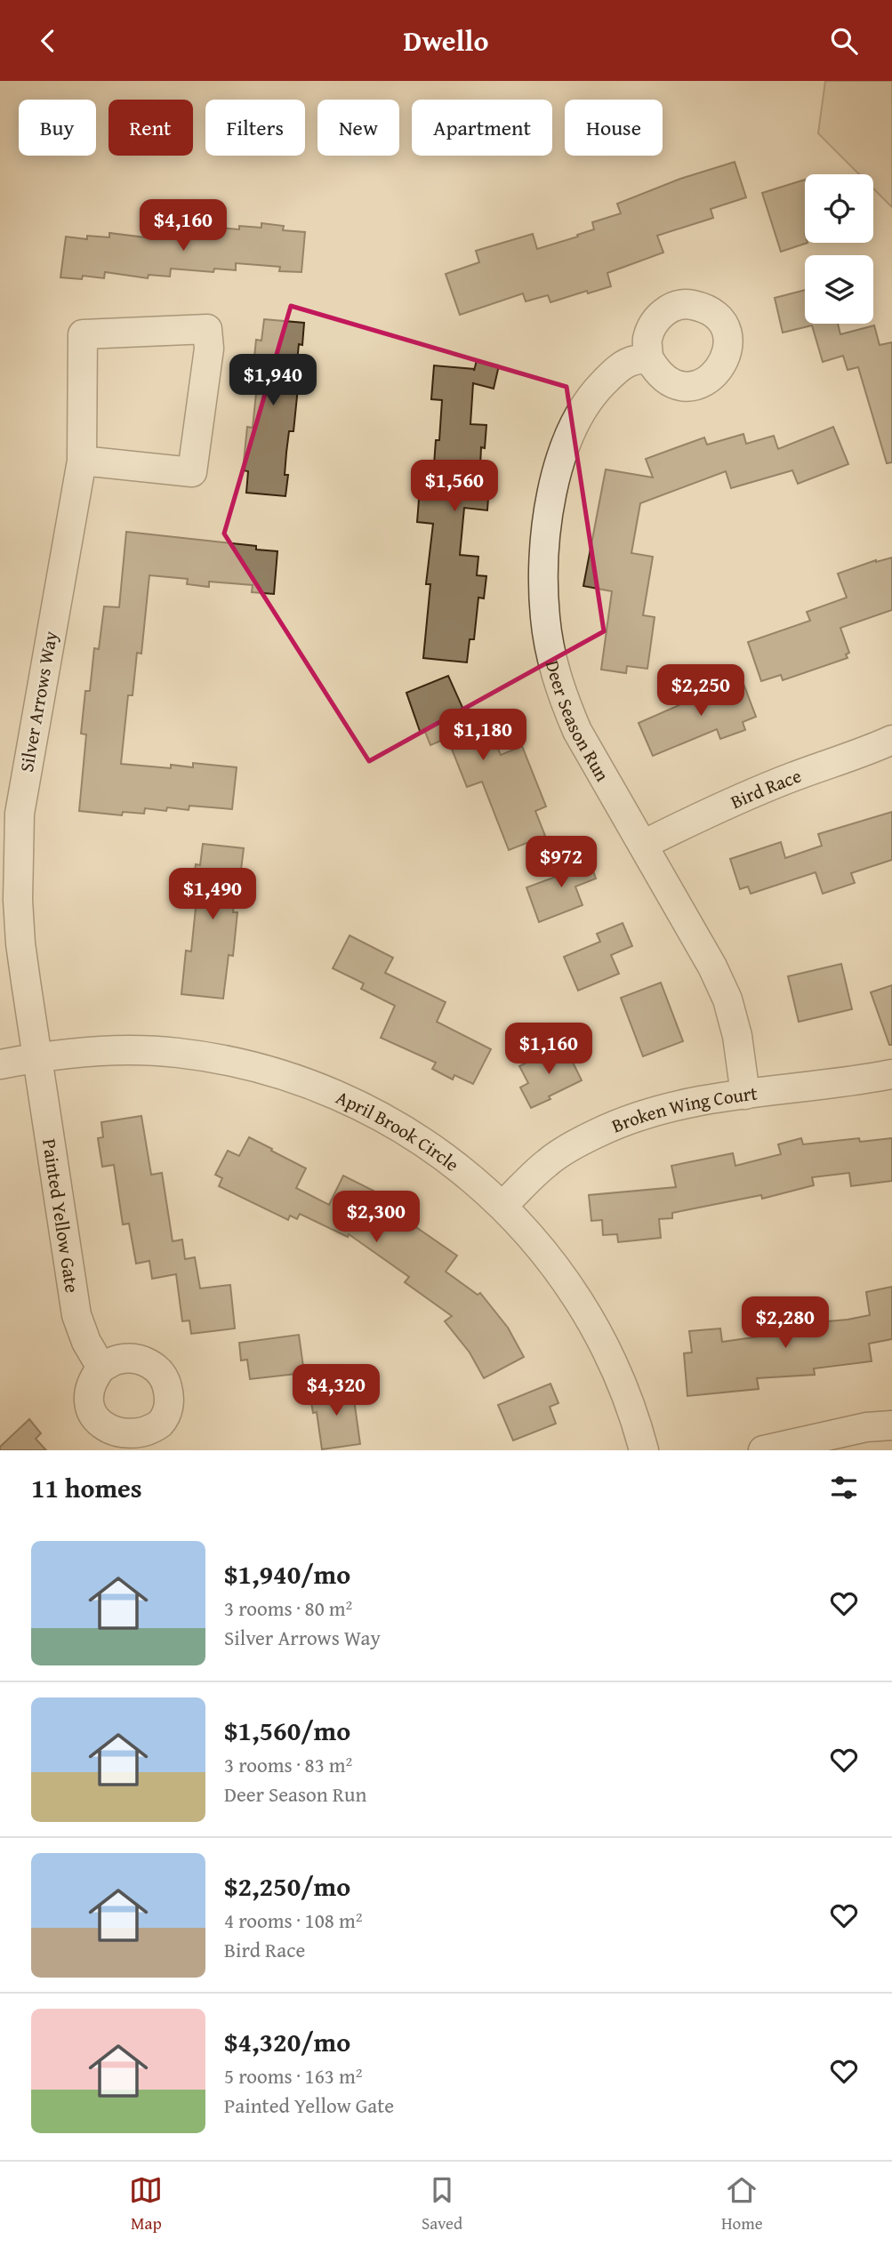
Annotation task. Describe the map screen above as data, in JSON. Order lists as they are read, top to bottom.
{
  "streets": {
    "street": [
      "Silver Arrows Way",
      "Deer Season Run",
      "Bird Race",
      "Broken Wing Court",
      "April Brook Circle",
      "Painted Yellow Gate"
    ]
  },
  "crossings": [
    ["Silver Arrows Way", "April Brook Circle"],
    ["Silver Arrows Way", "Painted Yellow Gate"],
    ["Deer Season Run", "Bird Race"],
    ["Deer Season Run", "Broken Wing Court"],
    ["Broken Wing Court", "April Brook Circle"],
    ["April Brook Circle", "Painted Yellow Gate"]
  ],
  "page": {
    "header": "Dwello",
    "chip": [
      "Buy",
      "Rent",
      "Filters",
      "New",
      "Apartment",
      "House"
    ],
    "price": [
      "$4,160",
      "$1,940",
      "$1,560",
      "$2,250",
      "$1,180",
      "$972",
      "$1,490",
      "$1,160",
      "$2,300",
      "$2,280",
      "$4,320"
    ],
    "heading": "11 homes",
    "list": [
      {
        "name": "$1,940/mo",
        "note": "3 rooms · 80 m² · Silver Arrows Way"
      },
      {
        "name": "$1,560/mo",
        "note": "3 rooms · 83 m² · Deer Season Run"
      },
      {
        "name": "$2,250/mo",
        "note": "4 rooms · 108 m² · Bird Race"
      },
      {
        "name": "$4,320/mo",
        "note": "5 rooms · 163 m² · Painted Yellow Gate"
      }
    ],
    "tabs": ["Map", "Saved", "Home"]
  }
}
